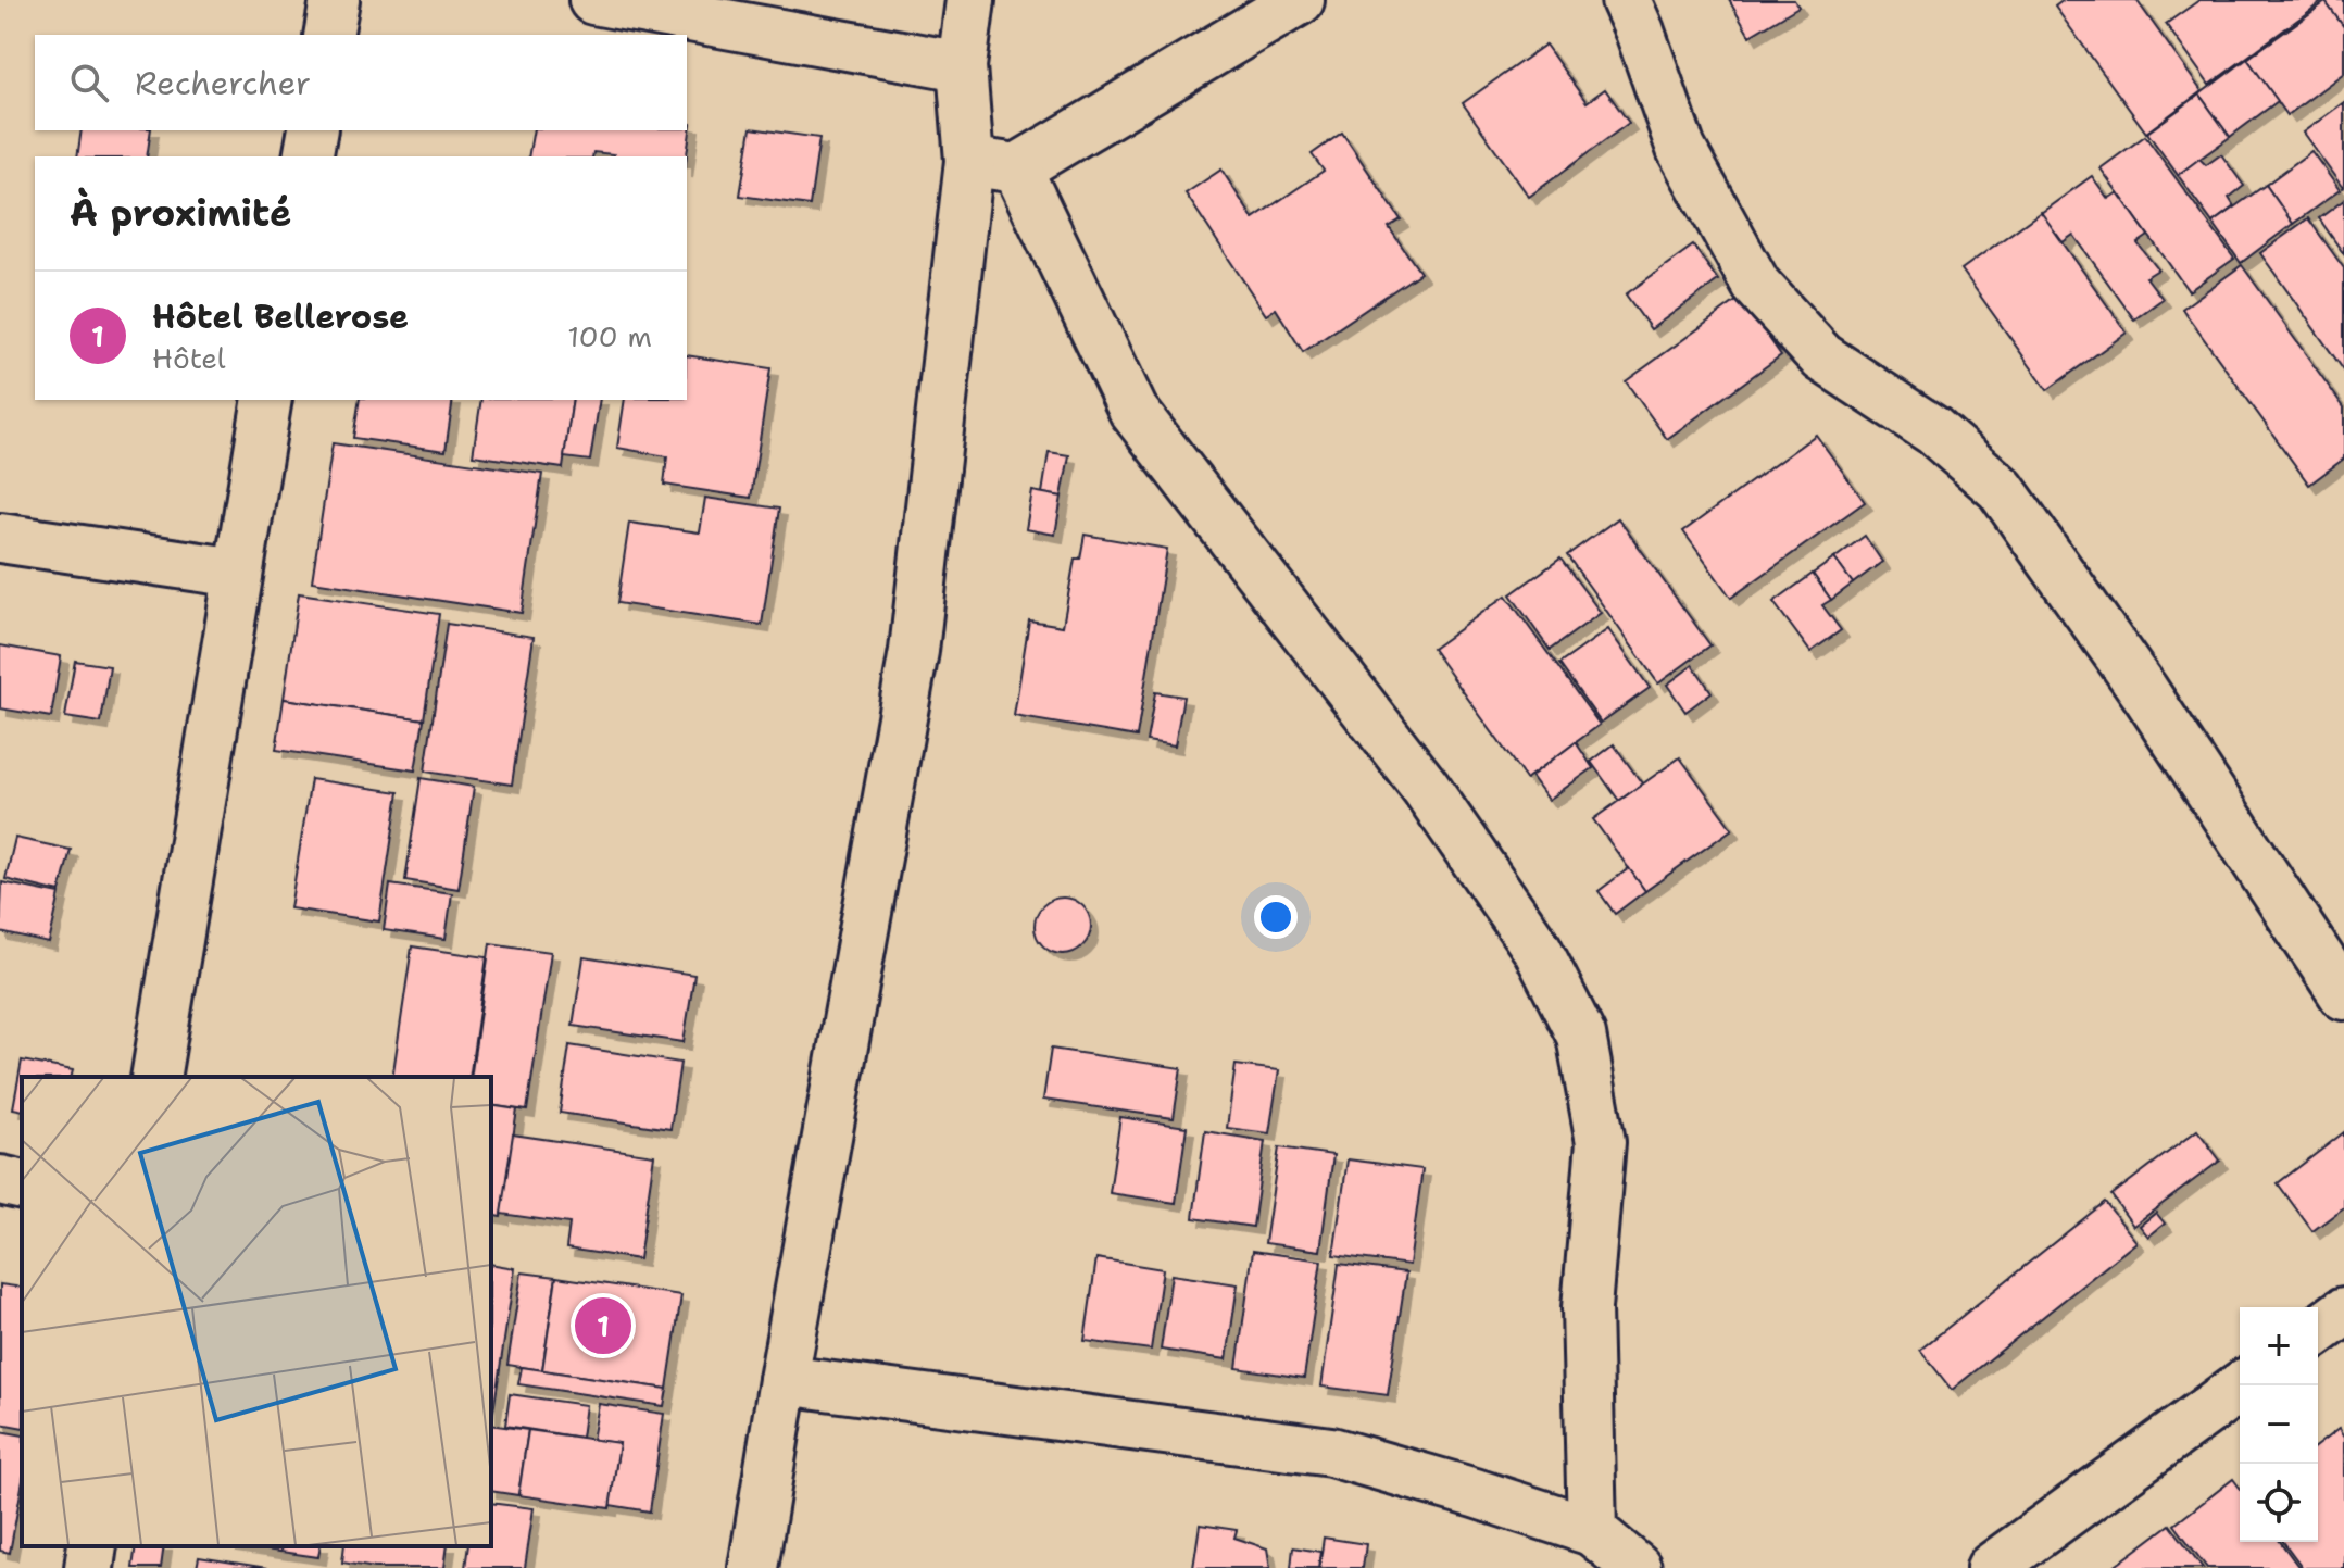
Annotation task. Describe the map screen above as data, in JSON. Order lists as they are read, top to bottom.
{
  "page": {
    "search": "Rechercher",
    "heading": "À proximité",
    "list": [
      {
        "mark": "1",
        "name": "Hôtel Bellerose",
        "note": "Hôtel",
        "value": "100 m"
      }
    ],
    "pins": "1",
    "map_buttons": ["+", "−"]
  }
}
